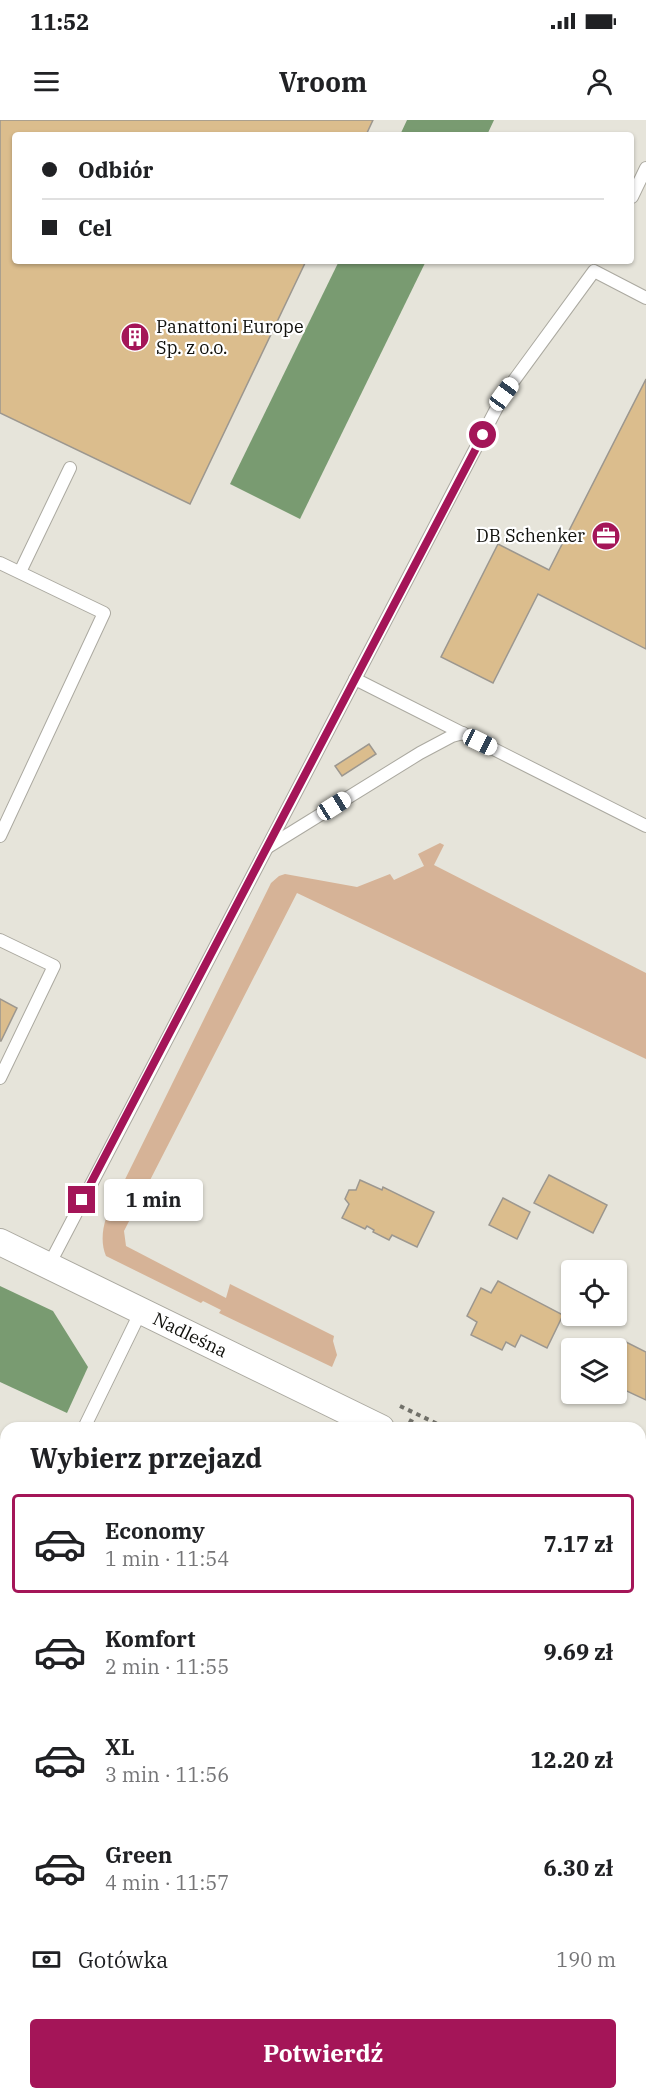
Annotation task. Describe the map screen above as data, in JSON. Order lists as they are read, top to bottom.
{
  "streets": {
    "street": ["Nadleśna"]
  },
  "places": {
    "building": ["Panattoni Europe Sp. z o.o."],
    "office": ["DB Schenker"]
  },
  "page": {
    "status": "11:52",
    "header": "Vroom",
    "banner": ["Odbiór", "Cel"],
    "bubble": "1 min",
    "heading": "Wybierz przejazd",
    "list": [
      {
        "name": "Economy",
        "note": "1 min · 11:54",
        "value": "7.17 zł"
      },
      {
        "name": "Komfort",
        "note": "2 min · 11:55",
        "value": "9.69 zł"
      },
      {
        "name": "XL",
        "note": "3 min · 11:56",
        "value": "12.20 zł"
      },
      {
        "name": "Green",
        "note": "4 min · 11:57",
        "value": "6.30 zł"
      }
    ],
    "pay": ["Gotówka", "190 m"],
    "buttons": "Potwierdź"
  }
}
